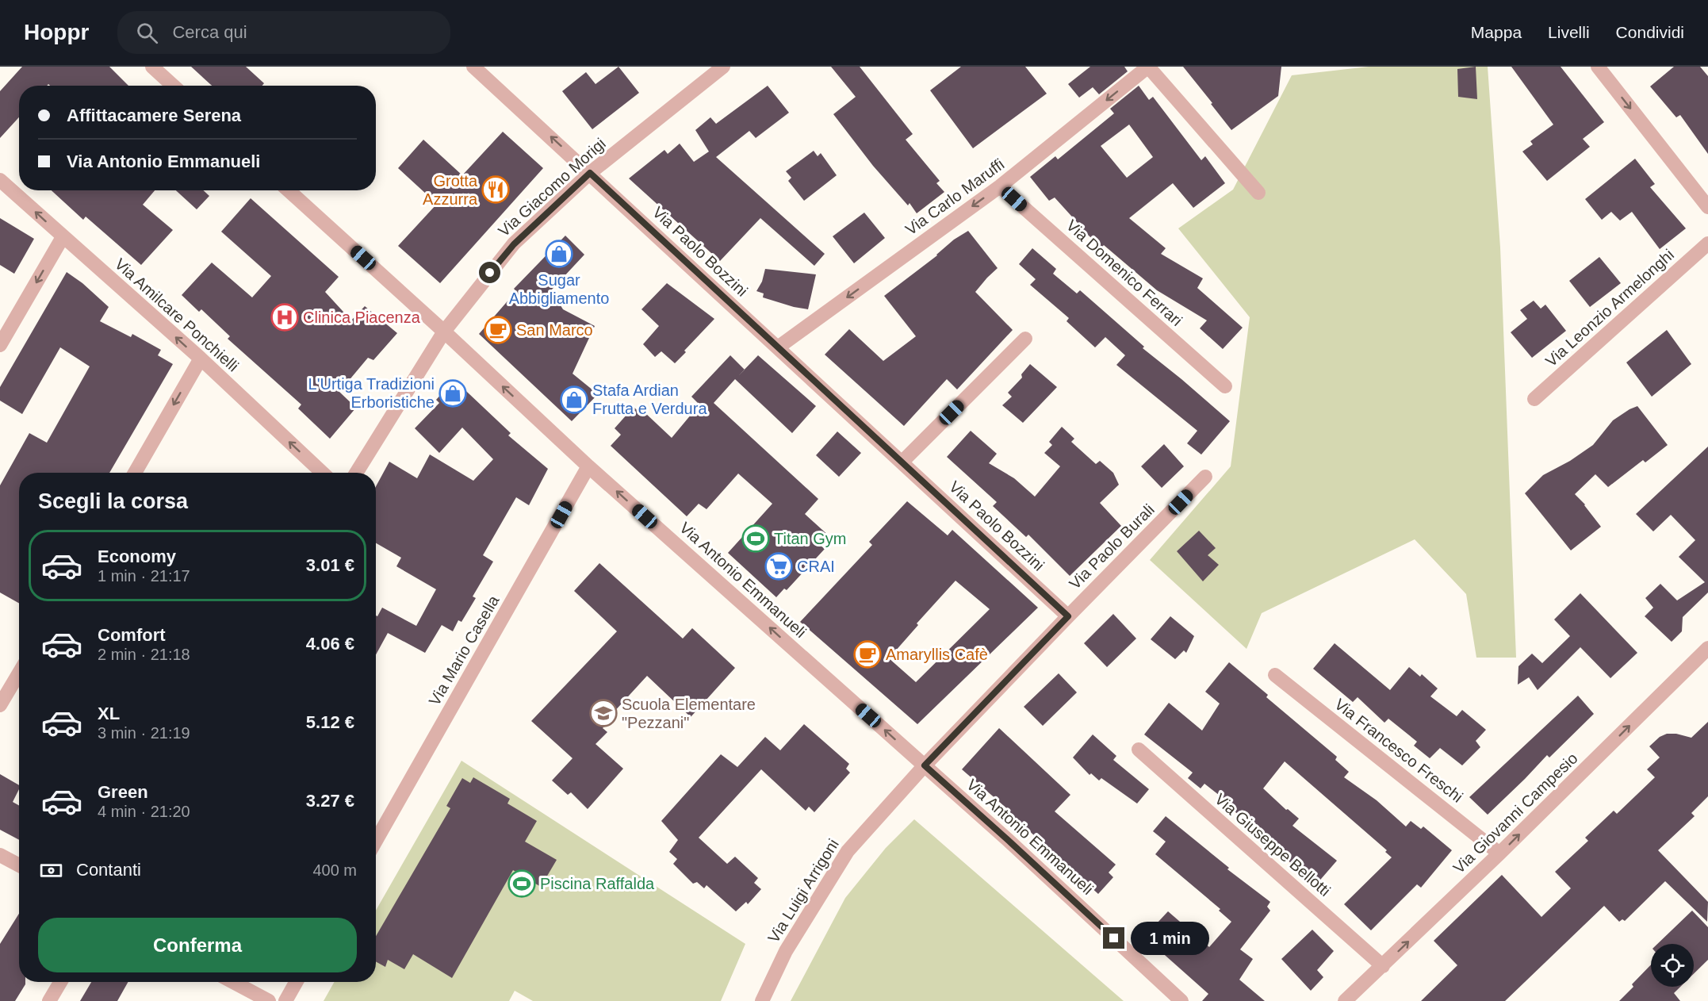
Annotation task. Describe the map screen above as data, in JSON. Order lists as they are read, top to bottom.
{
  "streets": {
    "street": [
      "Via Giacomo Morigi",
      "Via Carlo Maruffi",
      "Via Paolo Bozzini",
      "Via Domenico Ferrari",
      "Via Leonzio Armelonghi",
      "Via Amilcare Ponchielli",
      "Via Paolo Burali",
      "Via Antonio Emmanueli",
      "Via Mario Casella",
      "Via Francesco Freschi",
      "Via Giovanni Campesio",
      "Via Giuseppe Bellotti",
      "Via Luigi Arrigoni"
    ]
  },
  "crossings": [
    ["Via Giacomo Morigi", "Via Paolo Bozzini"],
    ["Via Giacomo Morigi", "Via Antonio Emmanueli"],
    ["Via Carlo Maruffi", "Via Paolo Bozzini"],
    ["Via Carlo Maruffi", "Via Domenico Ferrari"],
    ["Via Paolo Bozzini", "Via Paolo Burali"],
    ["Via Paolo Burali", "Via Antonio Emmanueli"],
    ["Via Paolo Burali", "Via Luigi Arrigoni"],
    ["Via Antonio Emmanueli", "Via Mario Casella"],
    ["Via Antonio Emmanueli", "Via Luigi Arrigoni"],
    ["Via Francesco Freschi", "Via Giovanni Campesio"],
    ["Via Giovanni Campesio", "Via Giuseppe Bellotti"]
  ],
  "one_way": [
    "Via Carlo Maruffi",
    "Via Amilcare Ponchielli",
    "Via Antonio Emmanueli",
    "Via Giovanni Campesio"
  ],
  "places": {
    "restaurant": ["Grotta Azzurra"],
    "shop": ["Sugar Abbigliamento", "L'Urtiga Tradizioni Erboristiche", "Stafa Ardian Frutta e Verdura"],
    "hospital": ["Clinica Piacenza"],
    "cafe": ["San Marco", "Amaryllis Cafè"],
    "sports": ["Titan Gym", "Piscina Raffalda"],
    "supermarket": ["CRAI"],
    "school or university": ["Scuola Elementare \"Pezzani\""]
  },
  "page": {
    "header": "Hoppr",
    "search": "Cerca qui",
    "nav": ["Mappa", "Livelli", "Condividi"],
    "banner": ["Affittacamere Serena", "Via Antonio Emmanueli"],
    "heading": "Scegli la corsa",
    "list": [
      {
        "name": "Economy",
        "note": "1 min · 21:17",
        "value": "3.01 €"
      },
      {
        "name": "Comfort",
        "note": "2 min · 21:18",
        "value": "4.06 €"
      },
      {
        "name": "XL",
        "note": "3 min · 21:19",
        "value": "5.12 €"
      },
      {
        "name": "Green",
        "note": "4 min · 21:20",
        "value": "3.27 €"
      }
    ],
    "pay": ["Contanti", "400 m"],
    "buttons": "Conferma",
    "bubble": "1 min"
  }
}
